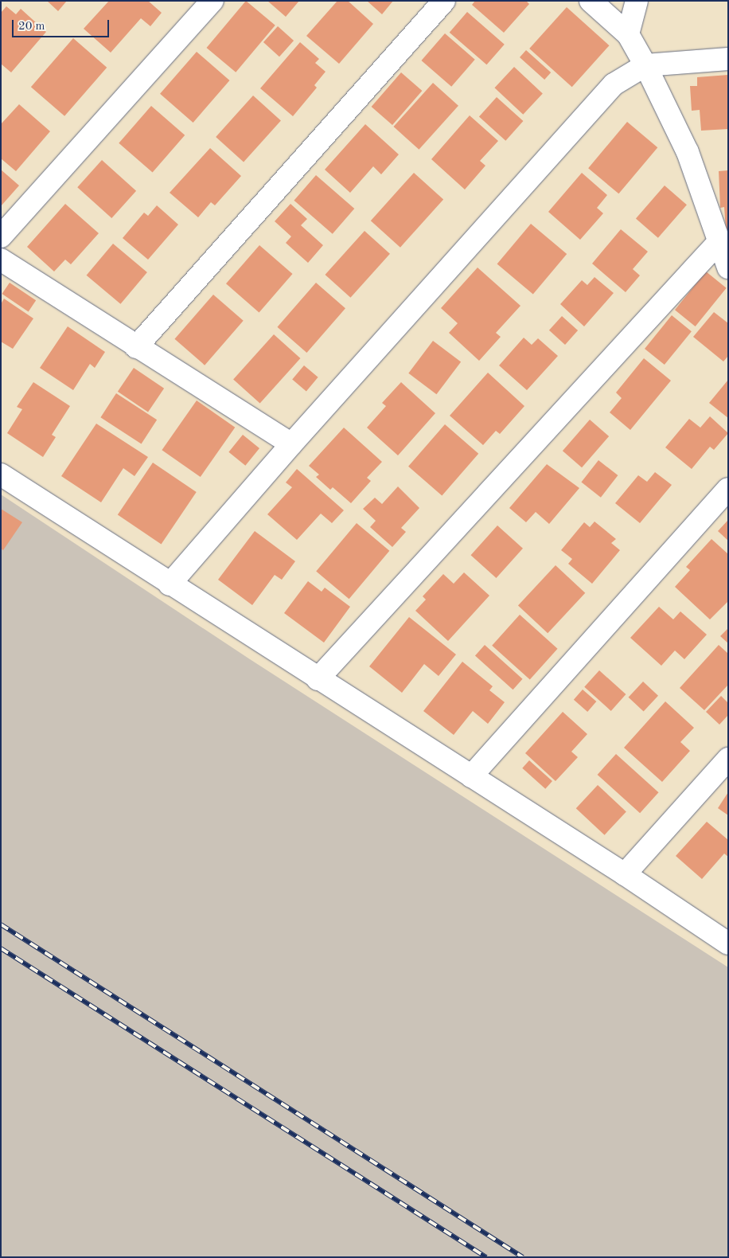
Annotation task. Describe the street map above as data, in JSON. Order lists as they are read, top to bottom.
{
  "scale_bar": "20 m"
}
